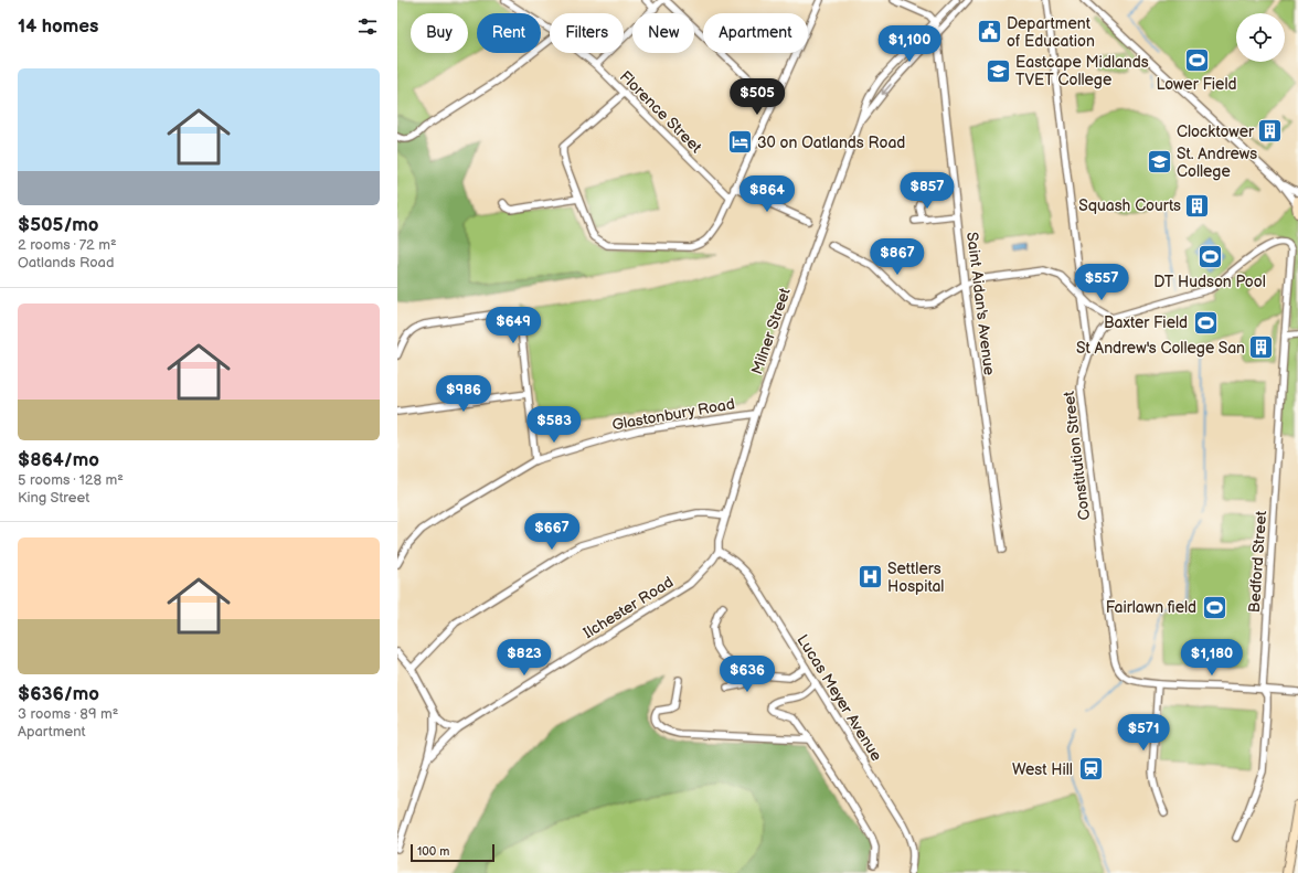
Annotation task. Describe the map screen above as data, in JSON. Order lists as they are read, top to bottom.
{
  "streets": {
    "street": [
      "Florence Street",
      "Saint Aidan's Avenue",
      "Milner Street",
      "Glastonbury Road",
      "Constitution Street",
      "Bedford Street",
      "Ilchester Road",
      "Lucas Meyer Avenue"
    ]
  },
  "crossings": [
    ["Saint Aidan's Avenue", "Milner Street"],
    ["Milner Street", "Glastonbury Road"],
    ["Milner Street", "Ilchester Road"],
    ["Milner Street", "Lucas Meyer Avenue"],
    ["Ilchester Road", "Lucas Meyer Avenue"]
  ],
  "places": {
    "public building": ["Department of Education"],
    "sports": [
      "Lower Field",
      "DT Hudson Pool",
      "Baxter Field",
      "Fairlawn field"
    ],
    "school or university": ["Eastcape Midlands TVET College", "St. Andrews College"],
    "building": ["Clocktower", "Squash Courts", "St Andrew's College San"],
    "hotel": ["30 on Oatlands Road"],
    "hospital": ["Settlers Hospital"],
    "station": ["West Hill"]
  },
  "scale_bar": "100 m",
  "page": {
    "heading": "14 homes",
    "chip": [
      "Buy",
      "Rent",
      "Filters",
      "New",
      "Apartment"
    ],
    "price": [
      "$1,100",
      "$505",
      "$857",
      "$864",
      "$867",
      "$557",
      "$649",
      "$986",
      "$583",
      "$667",
      "$823",
      "$1,180",
      "$636",
      "$571"
    ],
    "list": [
      {
        "name": "$505/mo",
        "note": "2 rooms · 72 m² · Oatlands Road"
      },
      {
        "name": "$864/mo",
        "note": "5 rooms · 128 m² · King Street"
      },
      {
        "name": "$636/mo",
        "note": "3 rooms · 89 m² · Apartment"
      }
    ],
    "scale": "100 m"
  }
}
